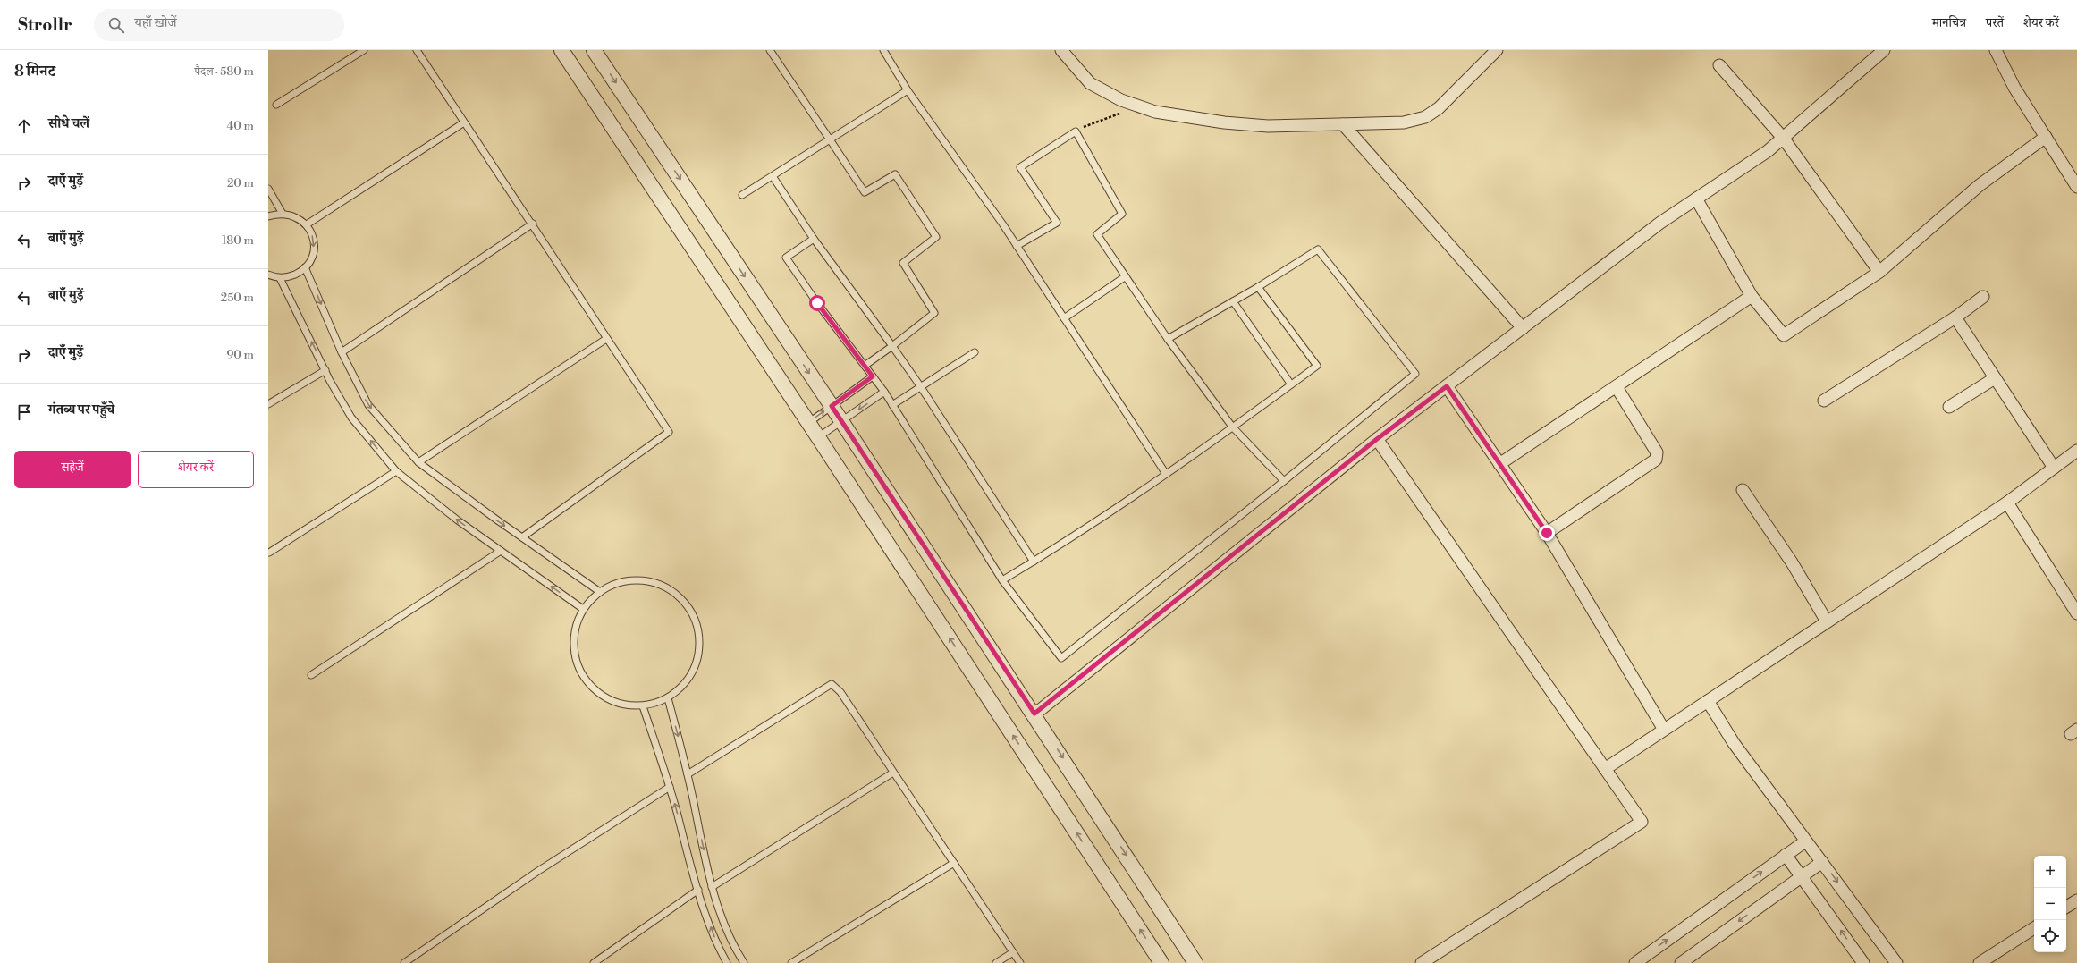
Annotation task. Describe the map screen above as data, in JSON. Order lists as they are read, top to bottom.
{
  "page": {
    "header": "Strollr",
    "search": "यहाँ खोजें",
    "nav": ["मानचित्र", "परतें", "शेयर करें"],
    "heading": ["8 मिनट", "पैदल · 580 m"],
    "list": [
      ["सीधे चलें", "40 m"],
      ["दाएँ मुड़ें", "20 m"],
      ["बाएँ मुड़ें", "180 m"],
      ["बाएँ मुड़ें", "250 m"],
      ["दाएँ मुड़ें", "90 m"],
      "गंतव्य पर पहुँचे"
    ],
    "buttons": ["सहेजें", "शेयर करें"],
    "map_buttons": ["+", "−"]
  }
}
